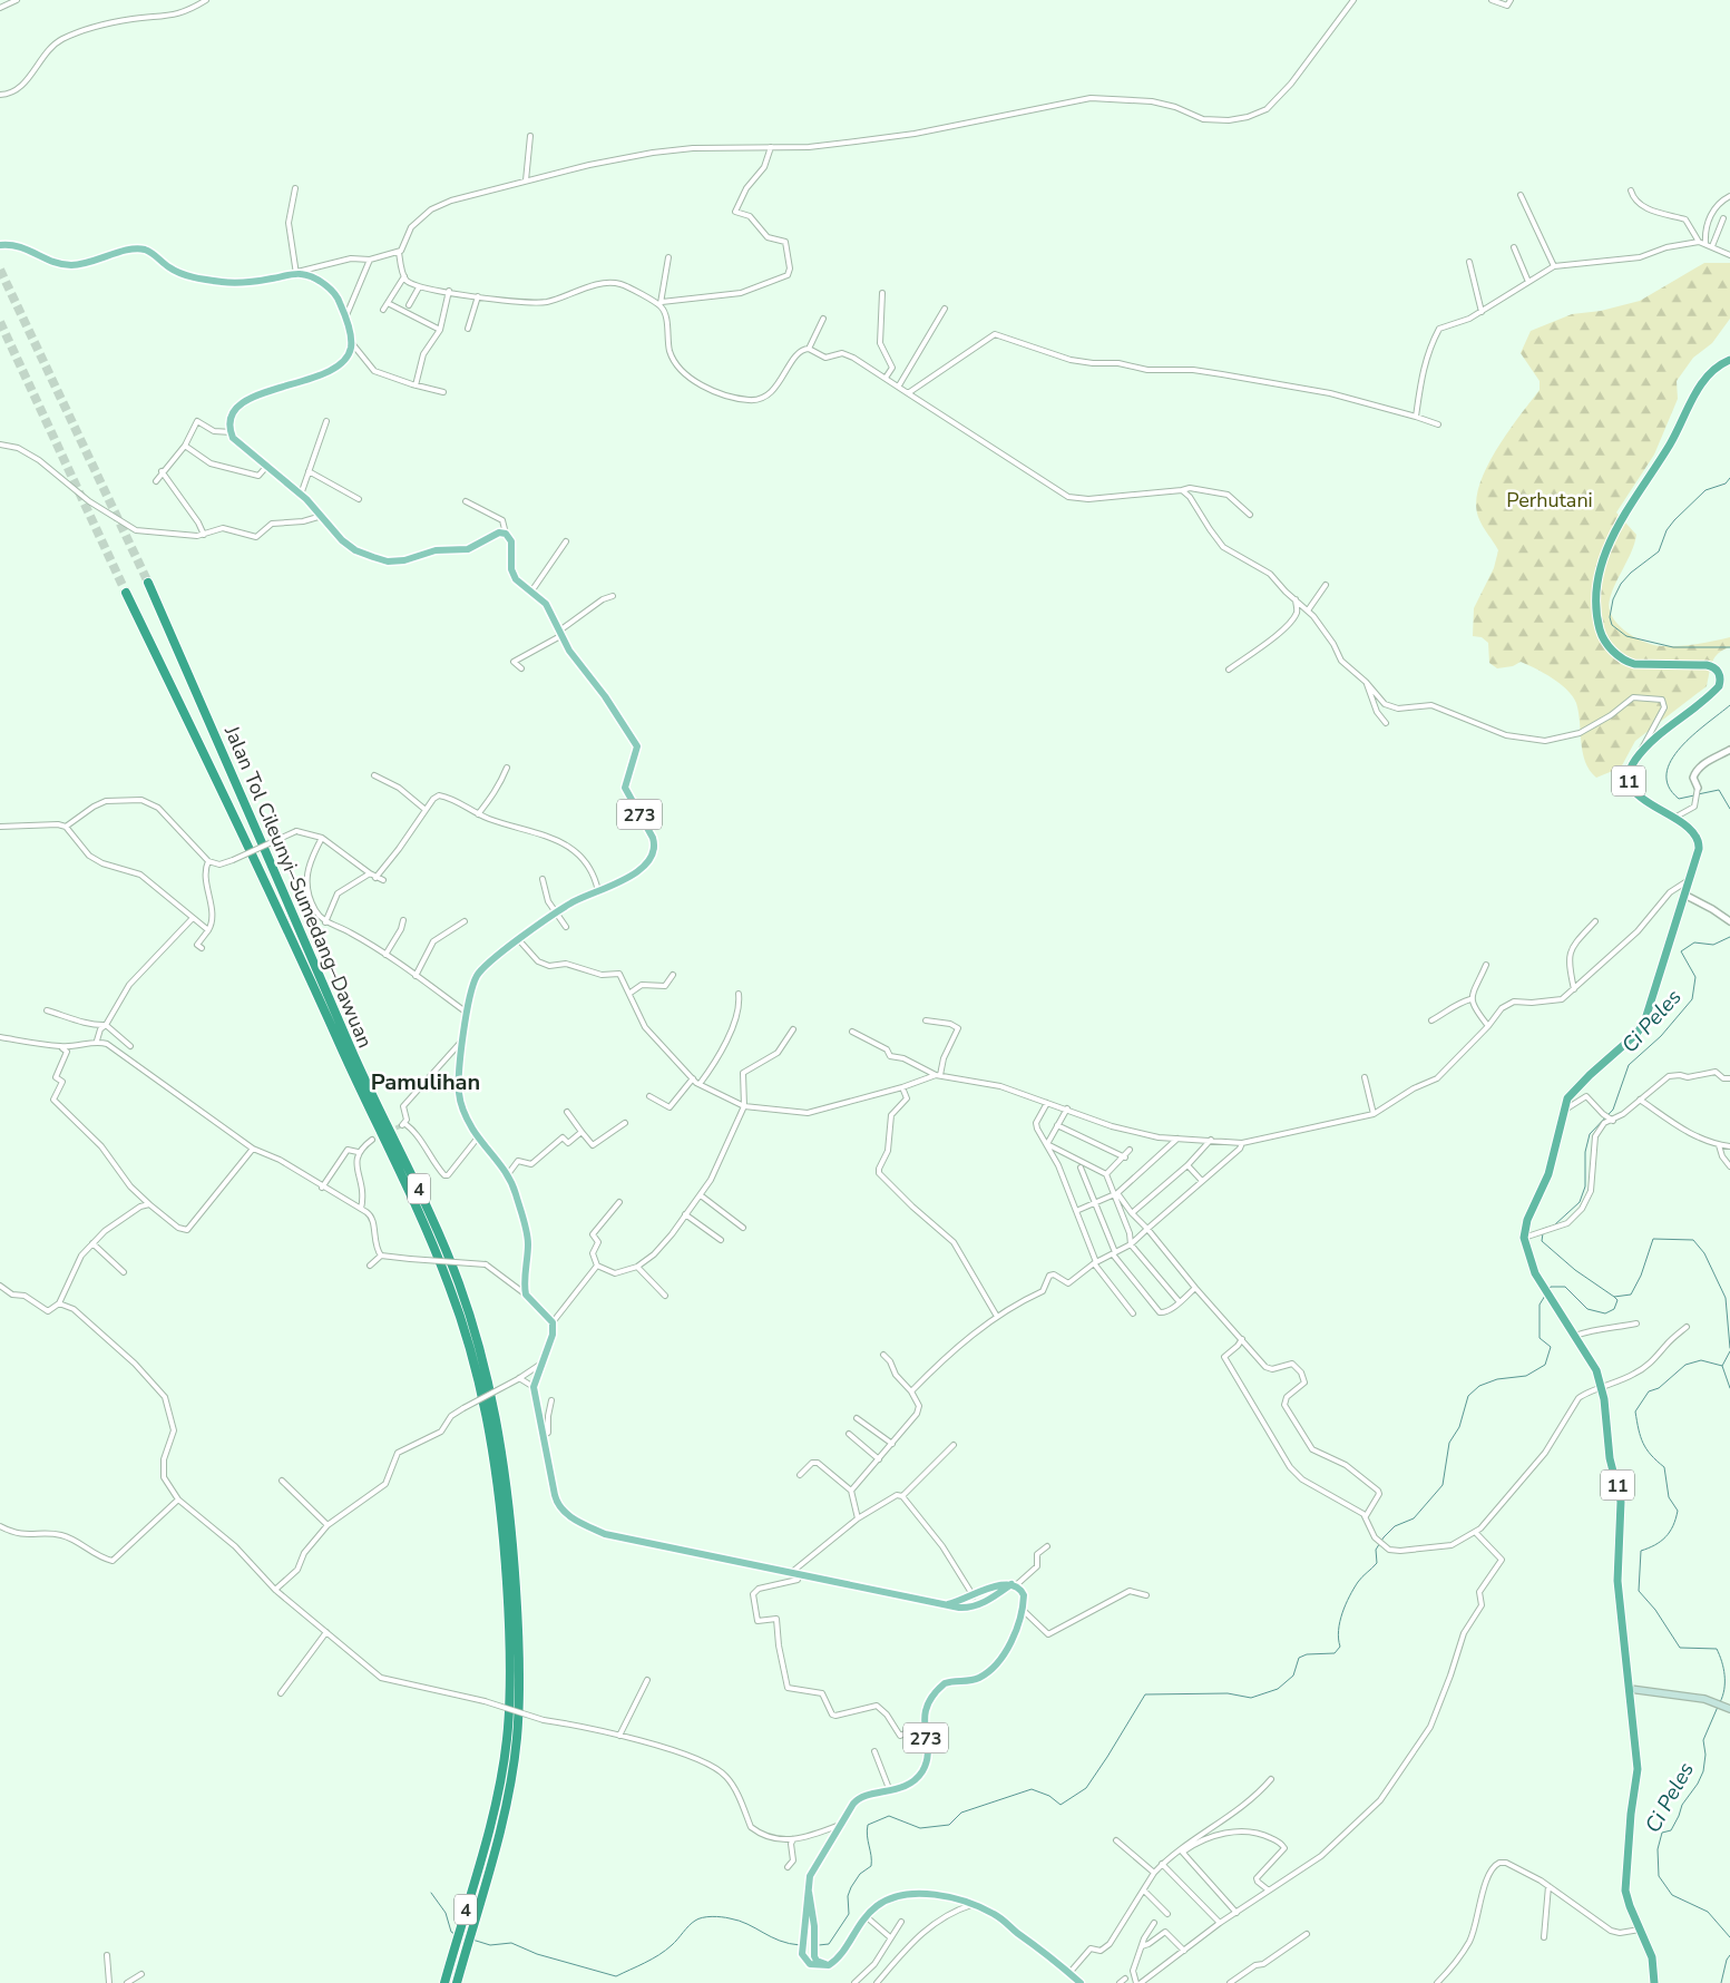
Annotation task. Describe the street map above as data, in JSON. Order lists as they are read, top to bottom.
{
  "streets": {
    "highway": ["11", "Jalan Tol Cileunyi–Sumedang–Dawuan", "4"],
    "main road": ["273"]
  },
  "districts": ["Pamulihan"],
  "water": ["Ci Peles"],
  "parks": ["Perhutani"]
}
